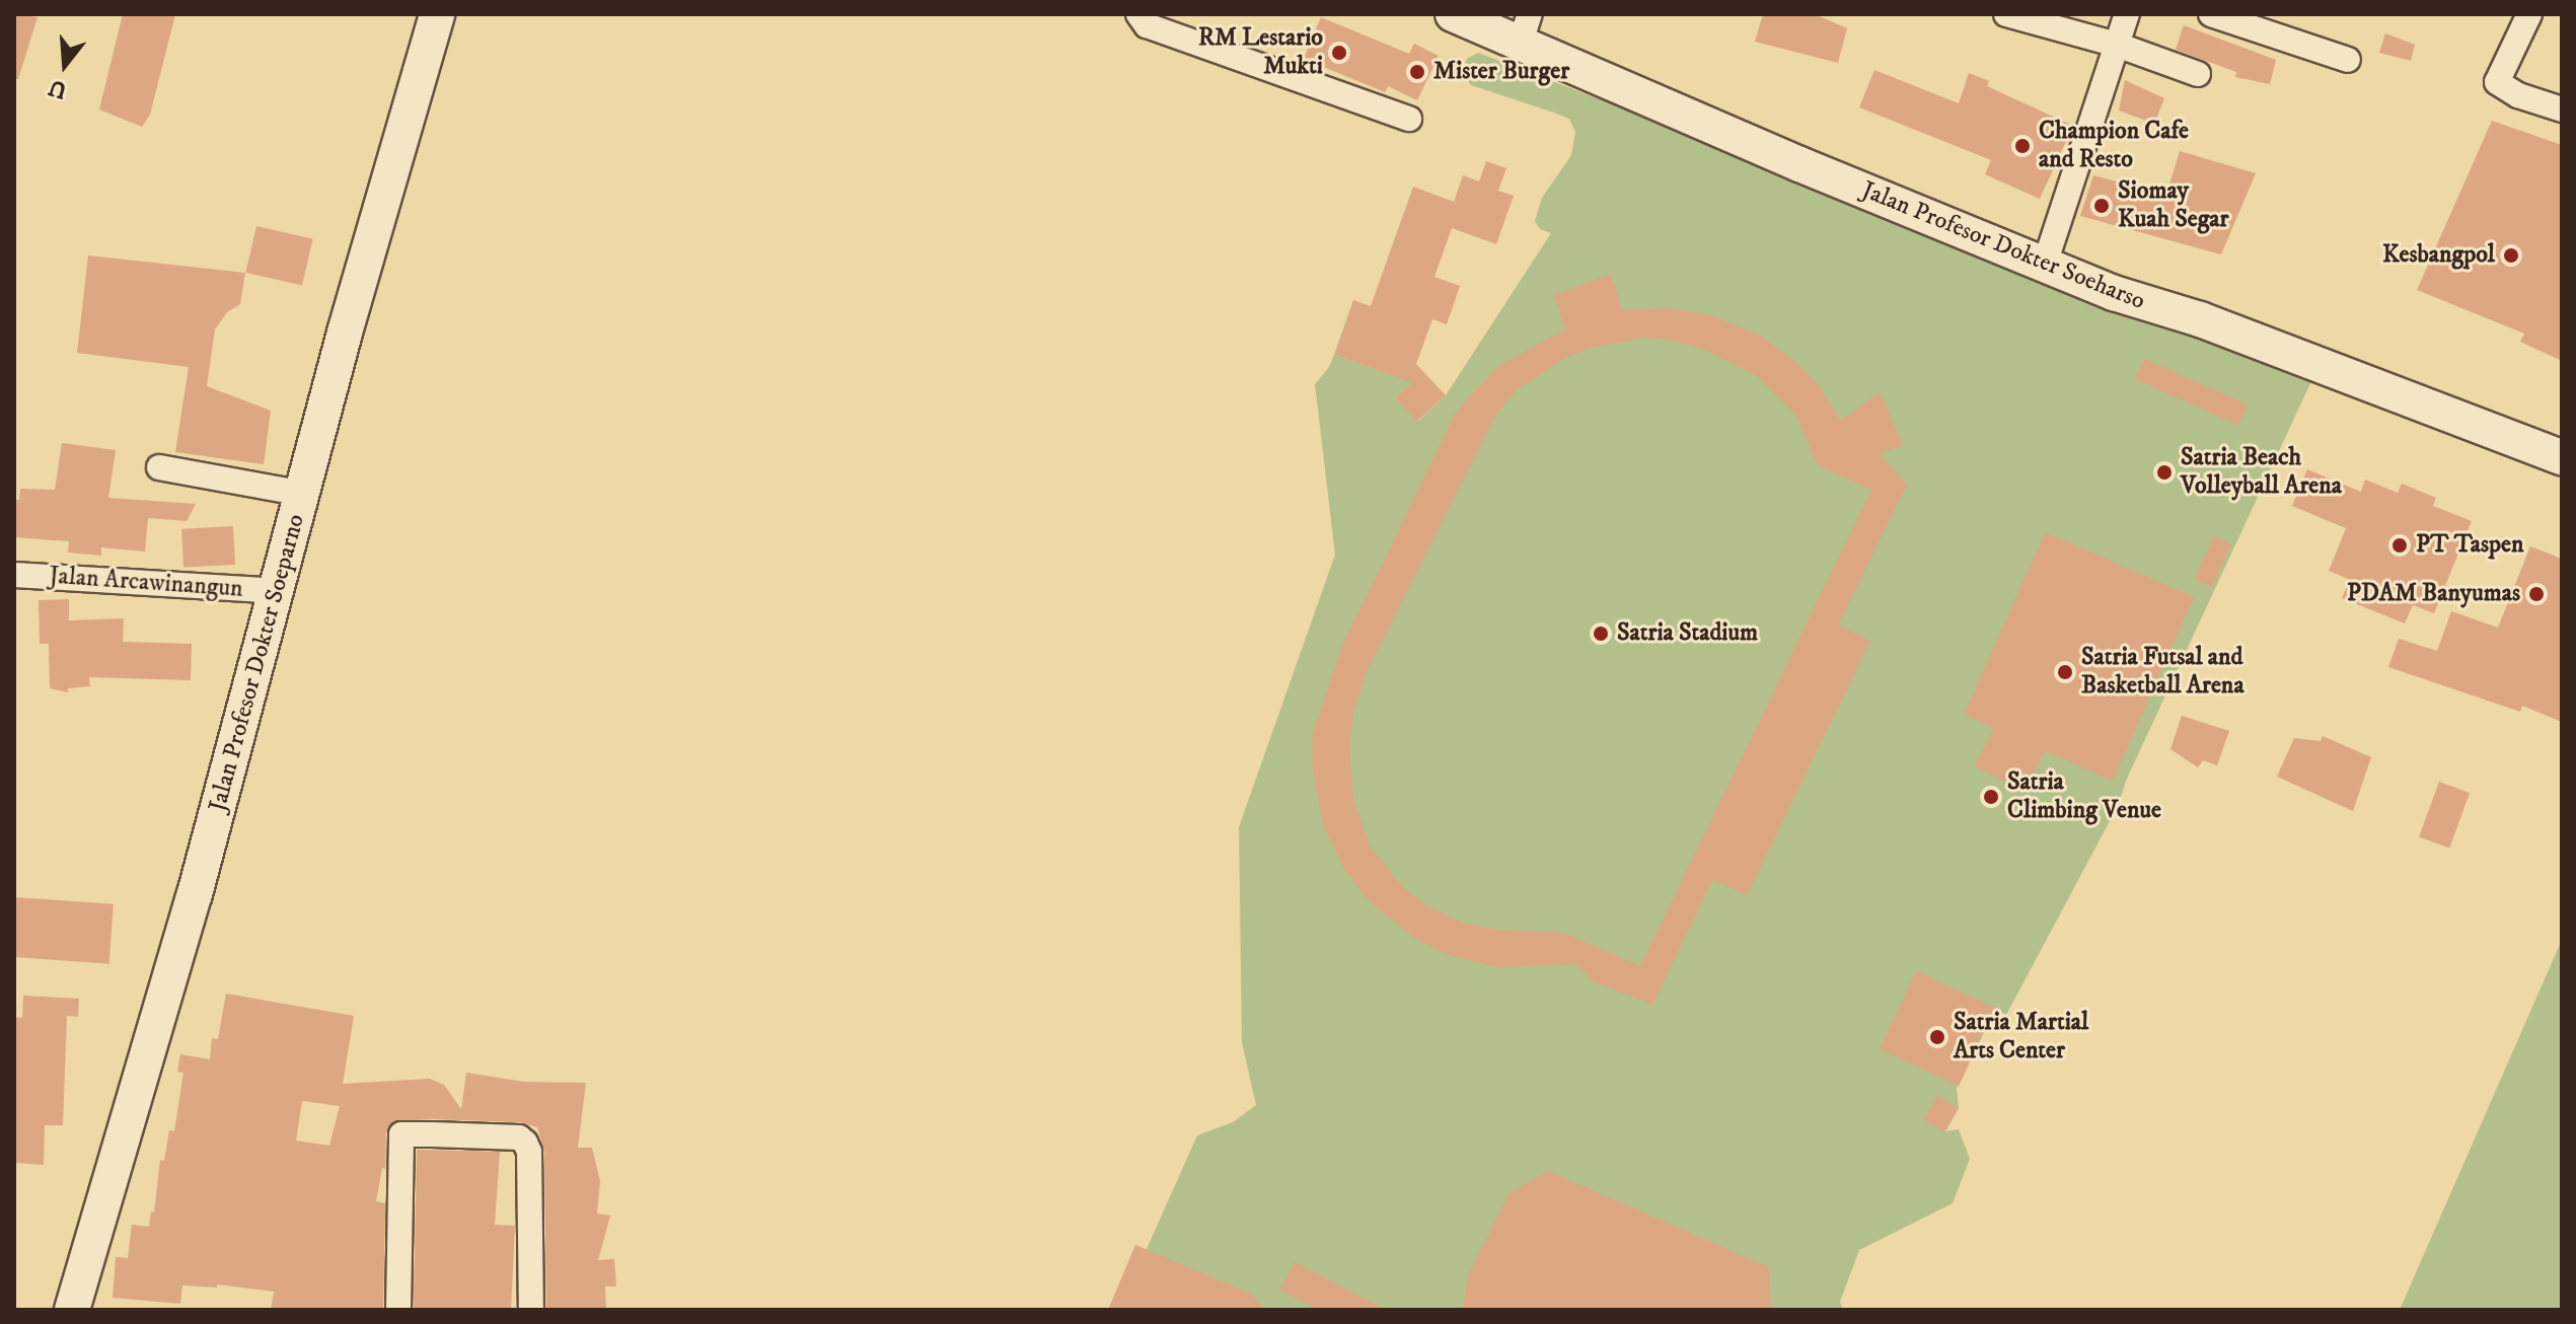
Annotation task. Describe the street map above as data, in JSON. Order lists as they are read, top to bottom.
{
  "streets": {
    "street": ["Jalan Profesor Dokter Soeharso", "Jalan Arcawinangun", "Jalan Profesor Dokter Soeparno"]
  },
  "crossings": [
    ["Jalan Arcawinangun", "Jalan Profesor Dokter Soeparno"]
  ],
  "places": [
    "RM Lestario Mukti",
    "Mister Burger",
    "Champion Cafe and Resto",
    "Siomay Kuah Segar",
    "Kesbangpol",
    "Satria Beach Volleyball Arena",
    "PT Taspen",
    "PDAM Banyumas",
    "Satria Stadium",
    "Satria Futsal and Basketball Arena",
    "Satria Climbing Venue",
    "Satria Martial Arts Center"
  ],
  "north": "bottom"
}
